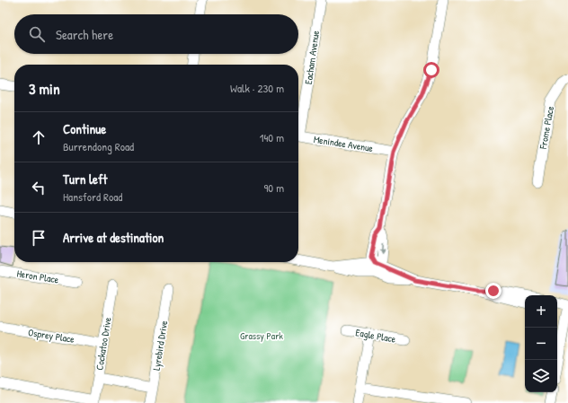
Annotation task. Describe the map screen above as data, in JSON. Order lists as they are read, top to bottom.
{
  "streets": {
    "street": [
      "Eacham Avenue",
      "Frome Place",
      "Menindee Avenue",
      "Heron Place",
      "Osprey Place",
      "Eagle Place",
      "Cockatoo Drive",
      "Lyrebird Drive"
    ]
  },
  "crossings": [
    ["Osprey Place", "Cockatoo Drive"]
  ],
  "parks": ["Grassy Park"],
  "page": {
    "search": "Search here",
    "heading": ["3 min", "Walk · 230 m"],
    "list": [
      ["Continue", "Burrendong Road", "140 m"],
      ["Turn left", "Hansford Road", "90 m"],
      "Arrive at destination"
    ],
    "map_buttons": ["+", "−"]
  }
}
